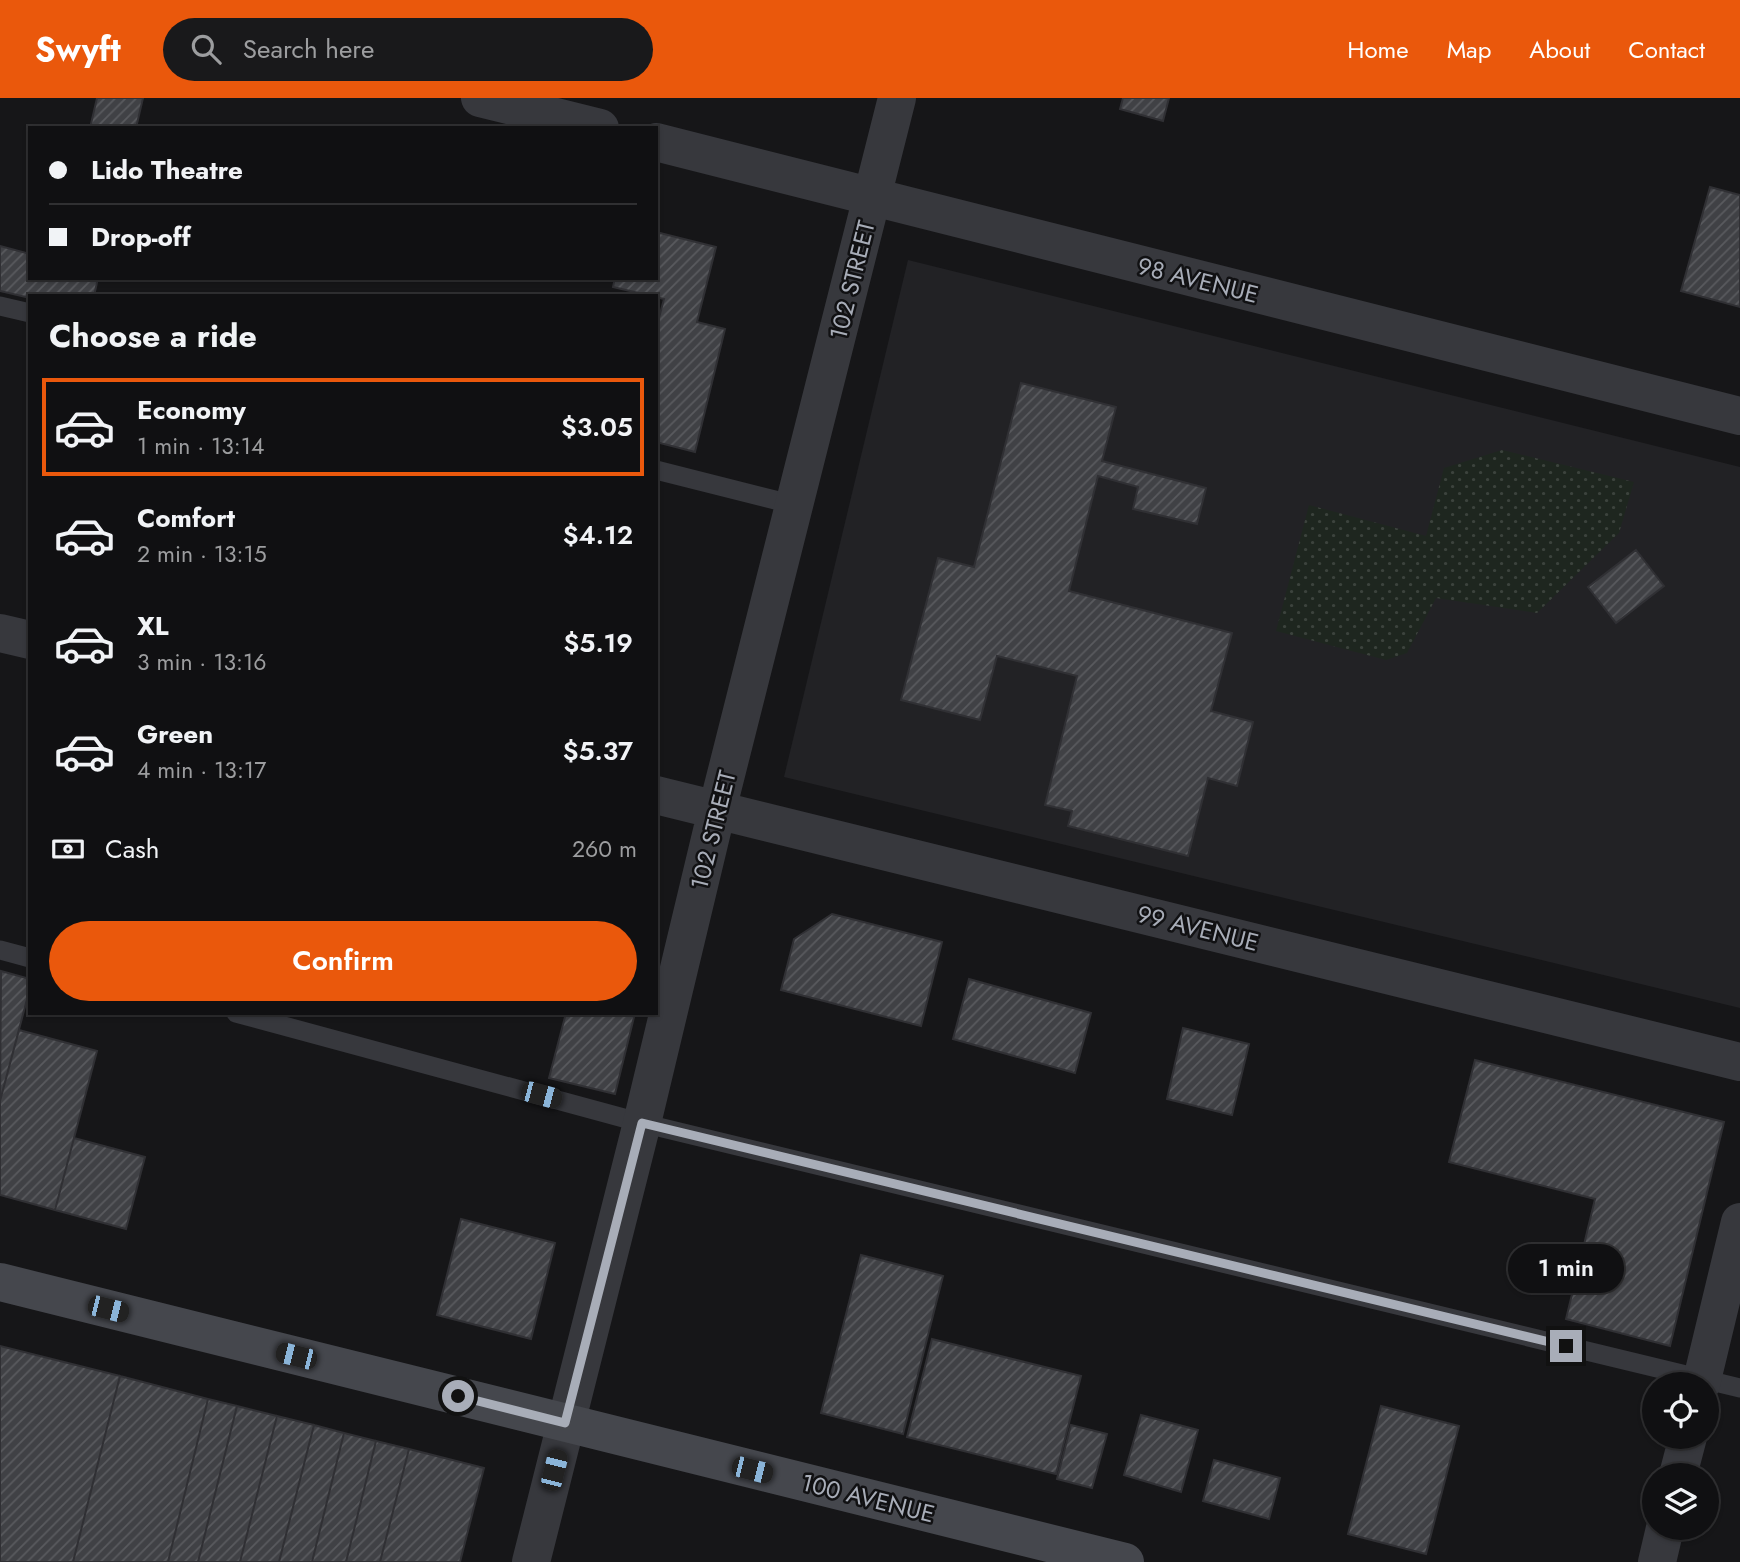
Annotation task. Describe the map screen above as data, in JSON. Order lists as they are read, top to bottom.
{
  "streets": {
    "main road": ["100 AVENUE"],
    "street": ["102 STREET", "98 AVENUE", "99 AVENUE"]
  },
  "crossings": [
    ["102 STREET", "98 AVENUE"],
    ["102 STREET", "99 AVENUE"],
    ["102 STREET", "100 AVENUE"]
  ],
  "page": {
    "header": "Swyft",
    "search": "Search here",
    "nav": [
      "Home",
      "Map",
      "About",
      "Contact"
    ],
    "banner": ["Lido Theatre", "Drop-off"],
    "heading": "Choose a ride",
    "list": [
      {
        "name": "Economy",
        "note": "1 min · 13:14",
        "value": "$3.05"
      },
      {
        "name": "Comfort",
        "note": "2 min · 13:15",
        "value": "$4.12"
      },
      {
        "name": "XL",
        "note": "3 min · 13:16",
        "value": "$5.19"
      },
      {
        "name": "Green",
        "note": "4 min · 13:17",
        "value": "$5.37"
      }
    ],
    "pay": ["Cash", "260 m"],
    "buttons": "Confirm",
    "bubble": "1 min"
  }
}
